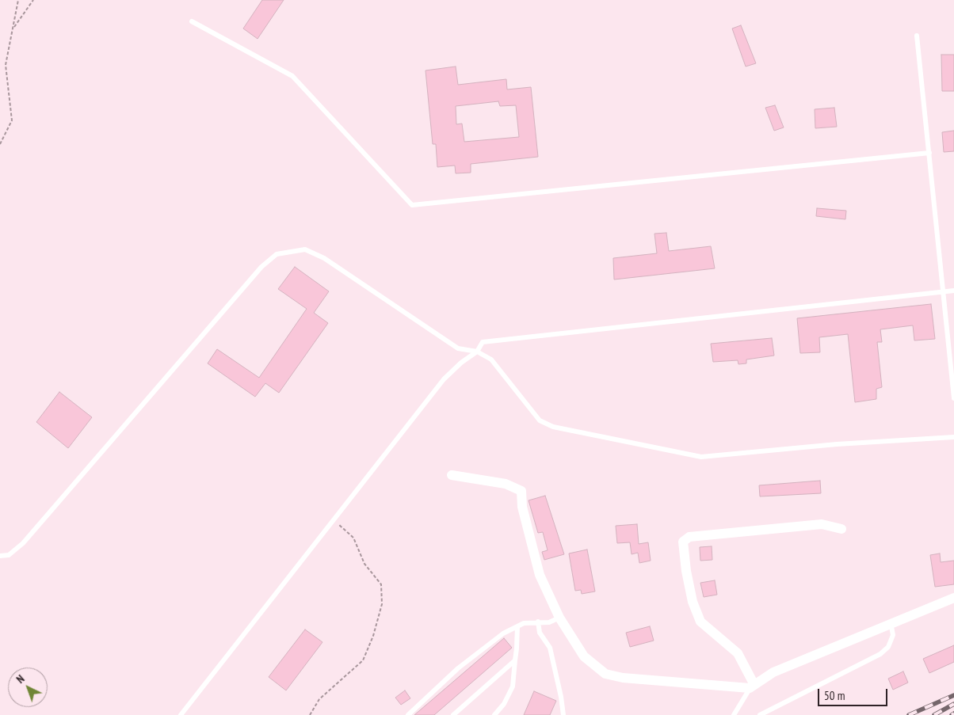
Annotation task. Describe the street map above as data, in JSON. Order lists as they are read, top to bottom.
{
  "scale_bar": "50 m",
  "north": "top left"
}
